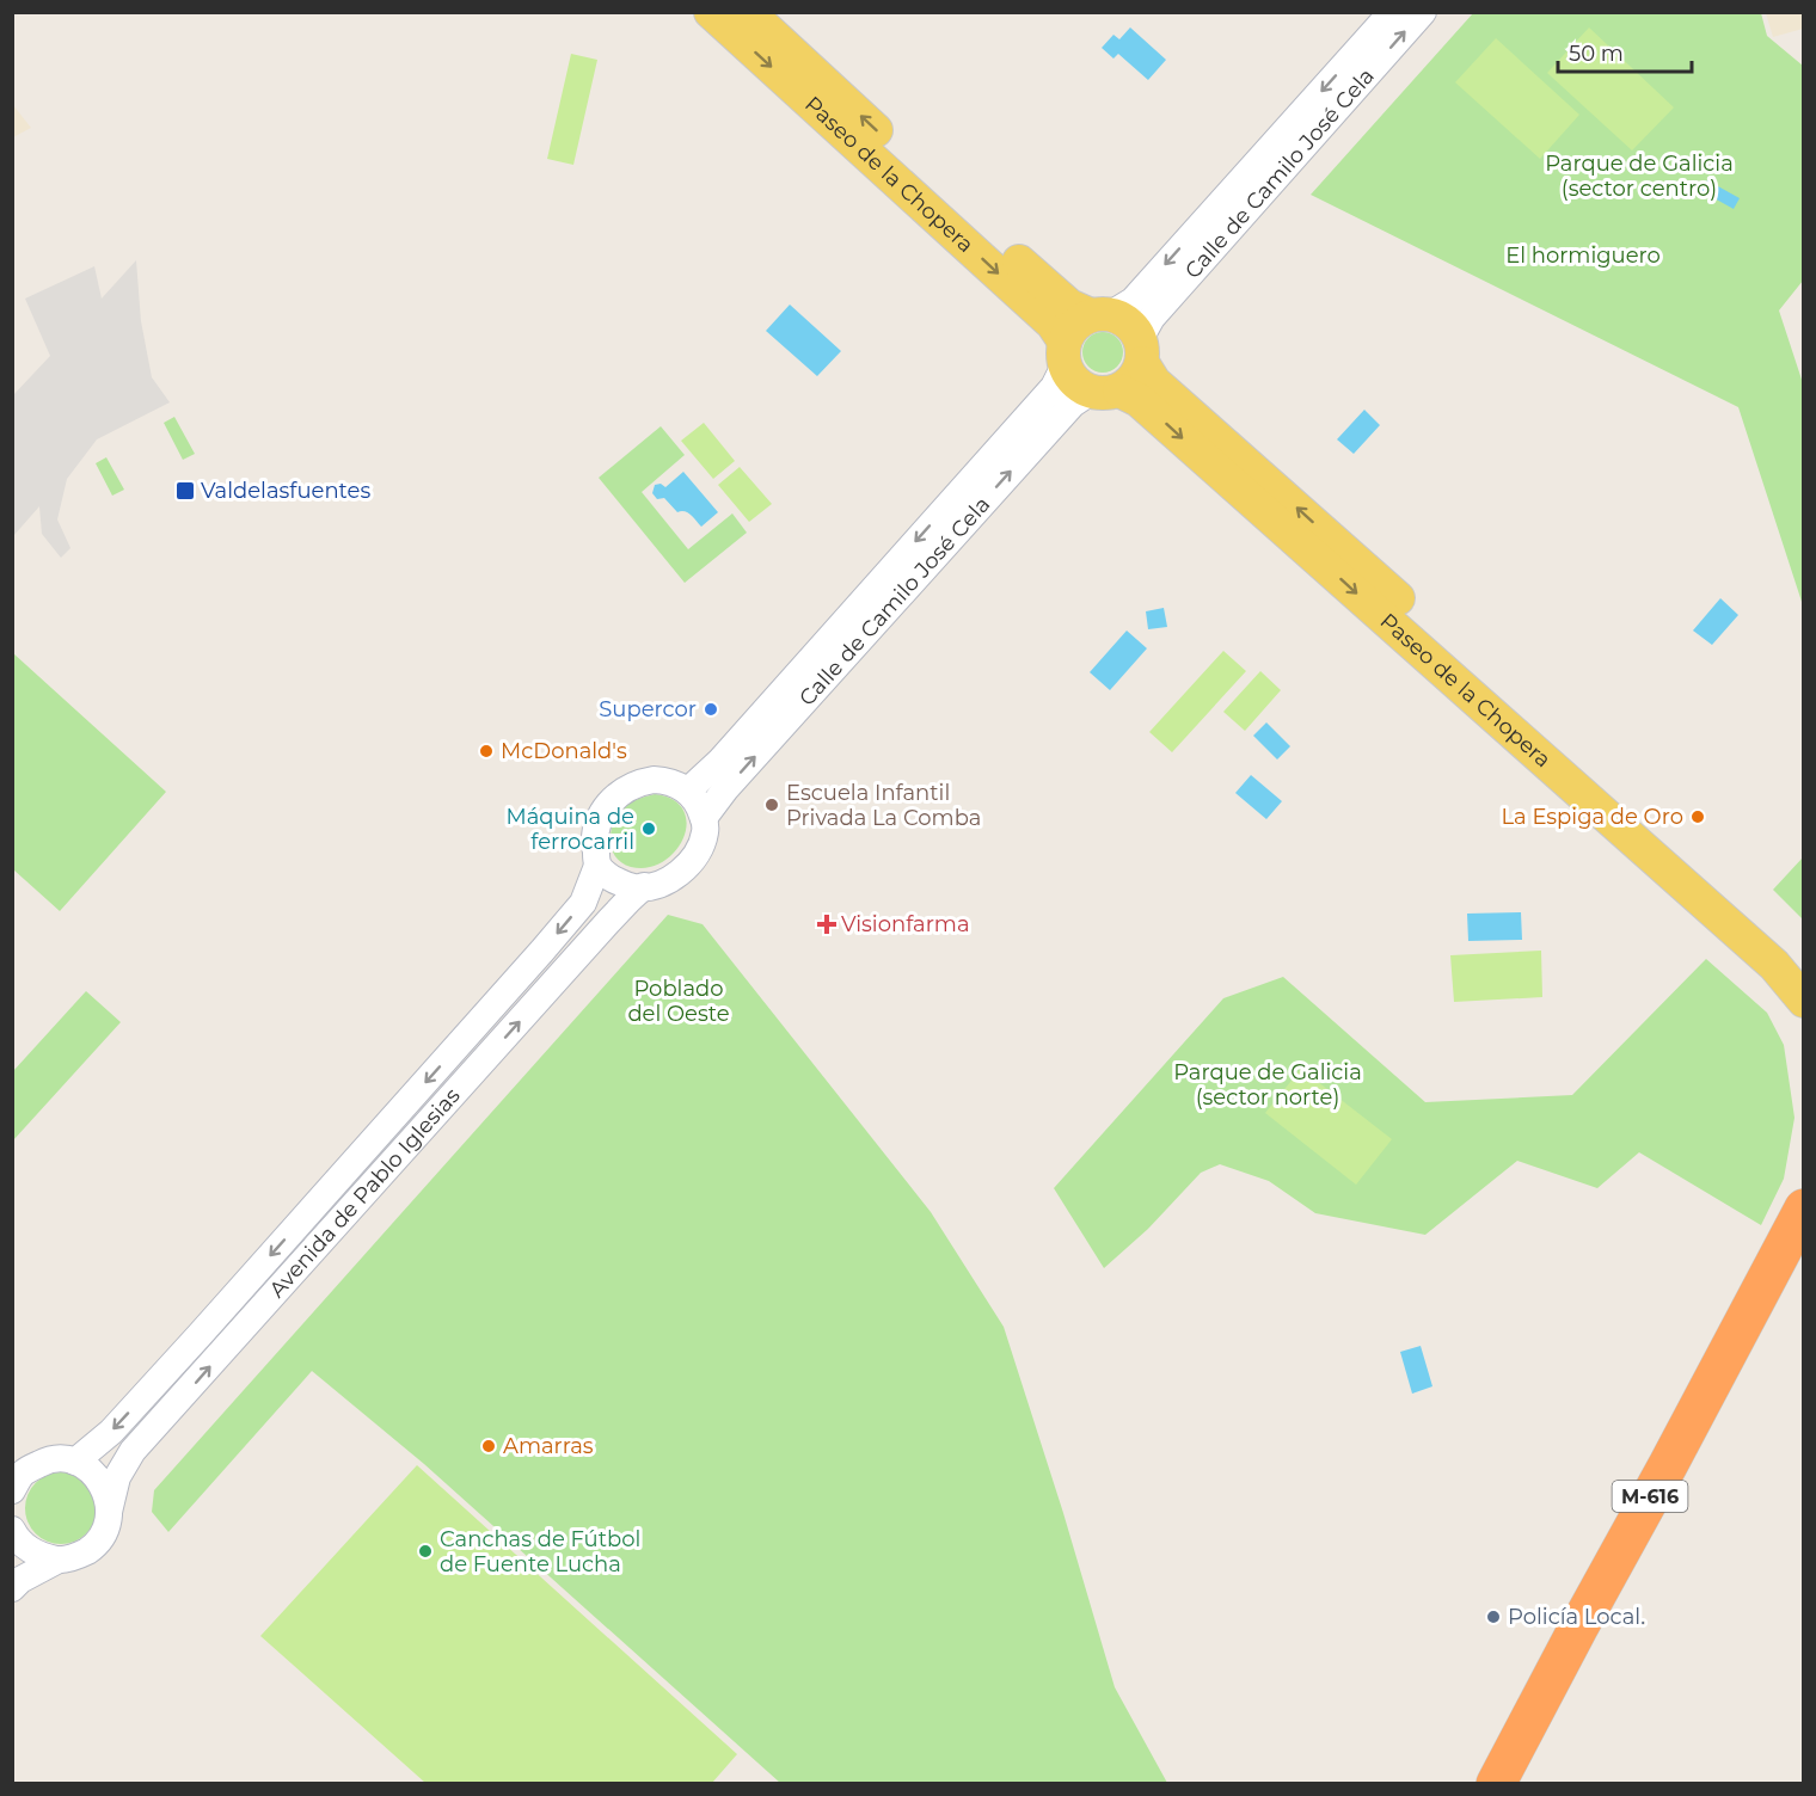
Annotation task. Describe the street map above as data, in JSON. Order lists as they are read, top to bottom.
{
  "streets": {
    "highway": ["M-616"],
    "main road": ["Paseo de la Chopera"],
    "street": ["Calle de Camilo José Cela", "Avenida de Pablo Iglesias"]
  },
  "crossings": [
    ["Calle de Camilo José Cela", "Paseo de la Chopera"],
    ["Calle de Camilo José Cela", "Avenida de Pablo Iglesias"]
  ],
  "parks": [
    "Parque de Galicia (sector centro)",
    "El hormiguero",
    "Poblado del Oeste",
    "Parque de Galicia (sector norte)"
  ],
  "places": {
    "transit": ["Valdelasfuentes"],
    "other": [
      "Supercor",
      "McDonald's",
      "Escuela Infantil Privada La Comba",
      "La Espiga de Oro",
      "Máquina de ferrocarril",
      "Amarras",
      "Canchas de Fútbol de Fuente Lucha",
      "Policía Local."
    ],
    "health": ["Visionfarma"]
  },
  "scale_bar": "50 m"
}
